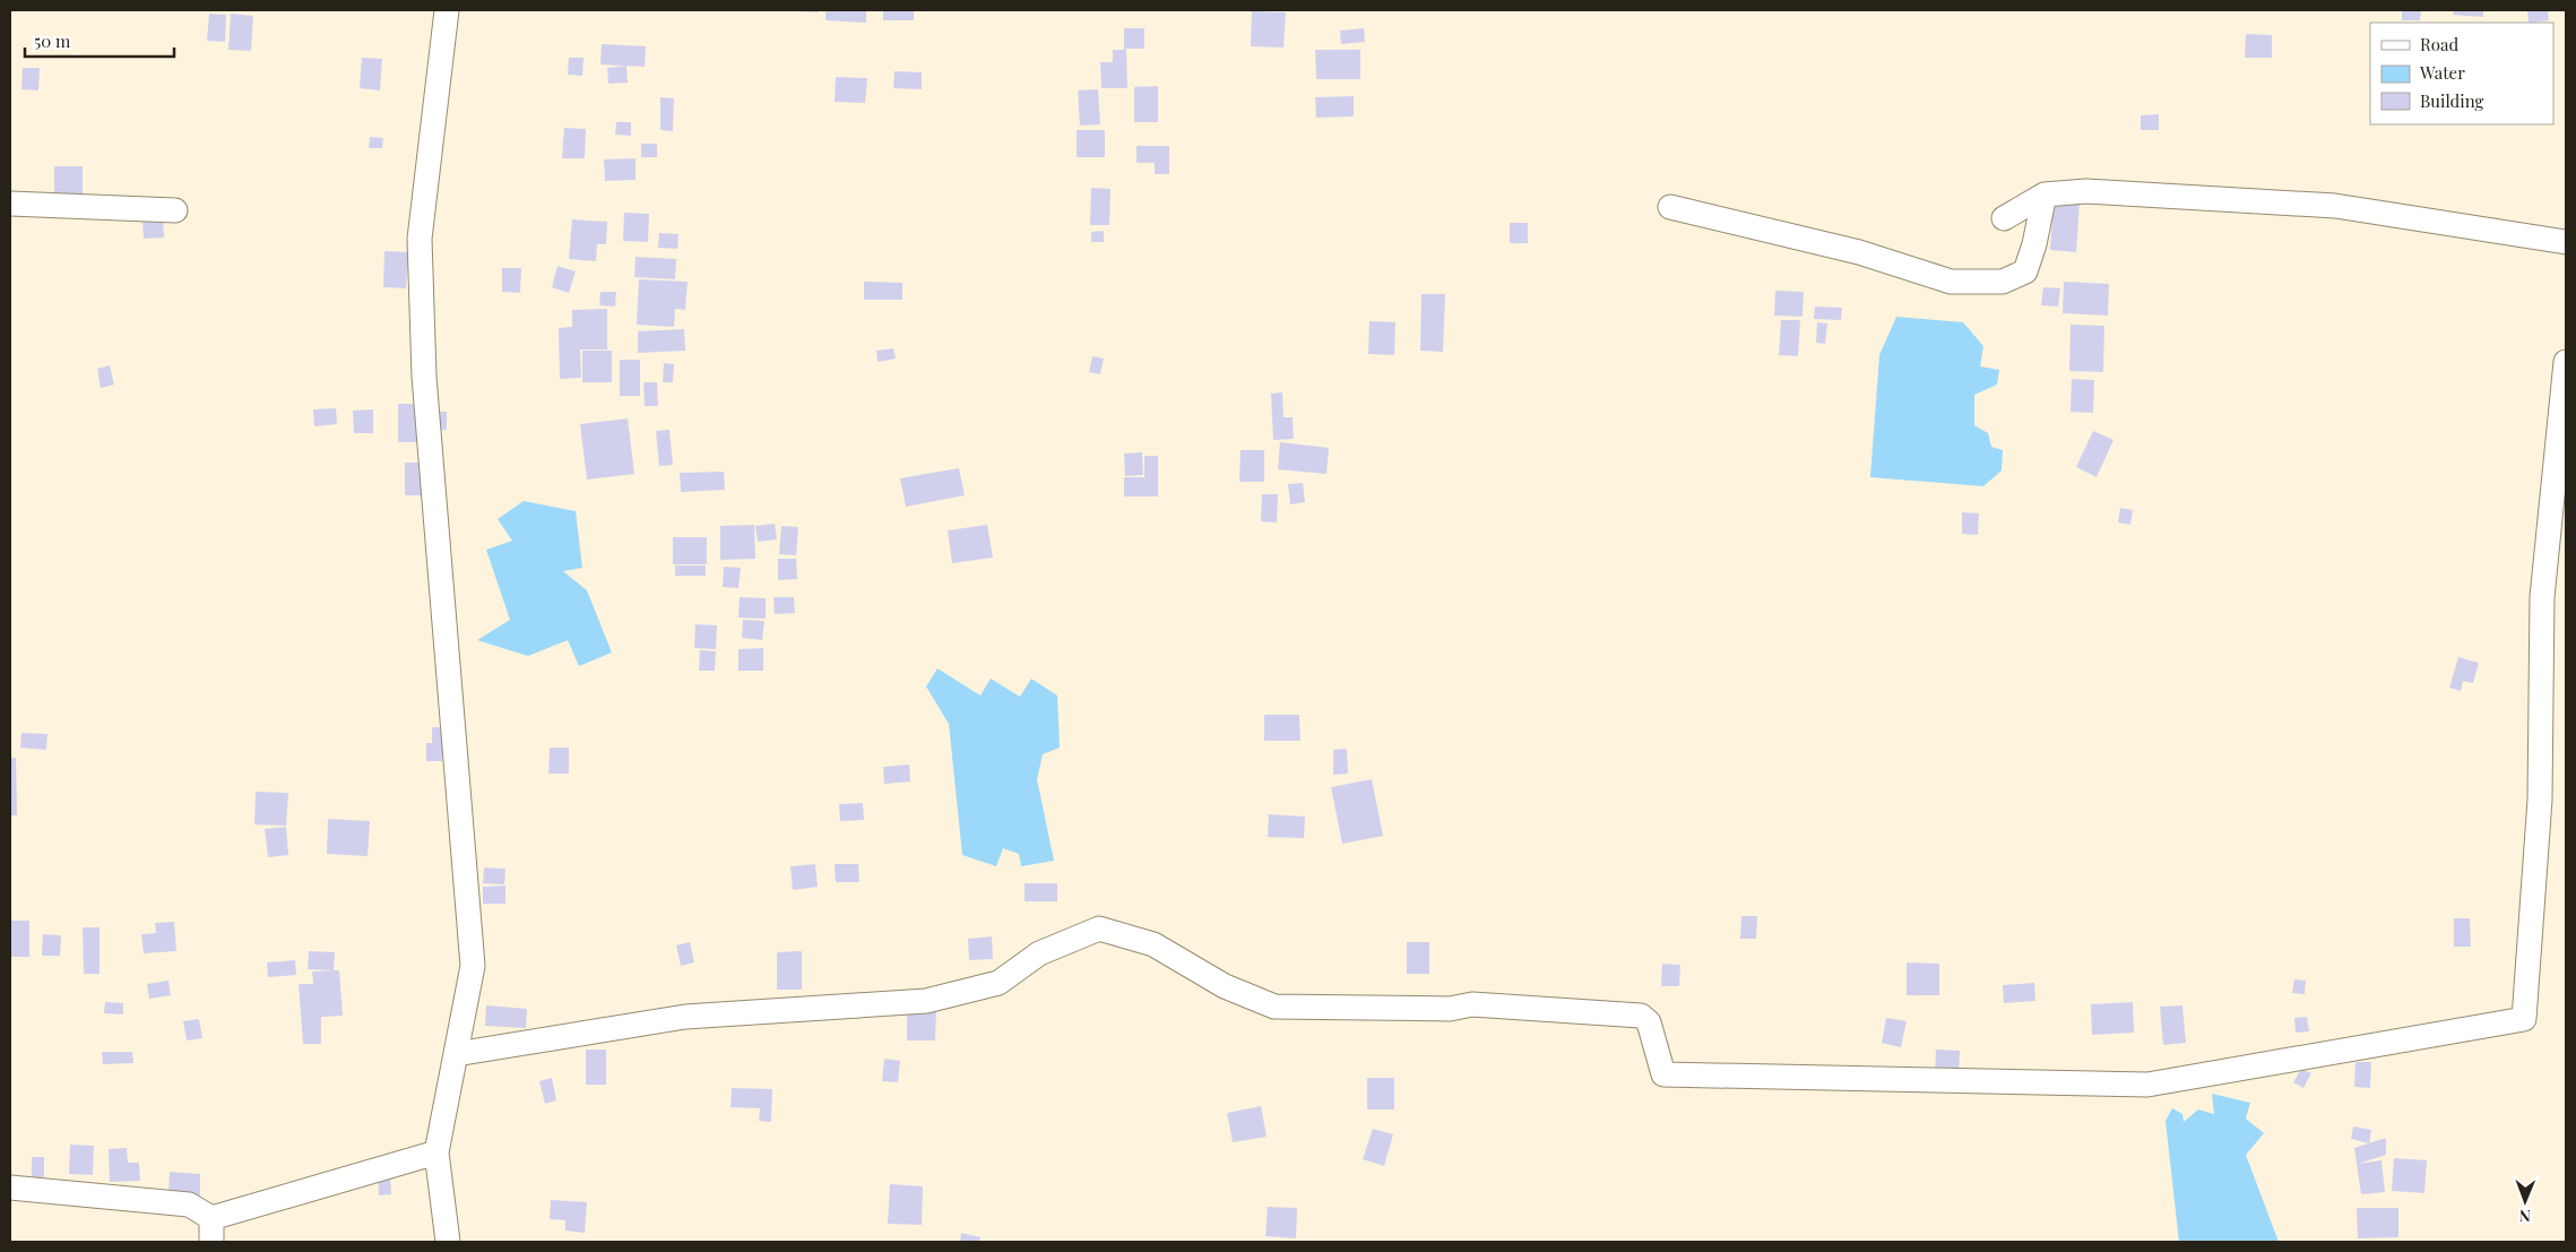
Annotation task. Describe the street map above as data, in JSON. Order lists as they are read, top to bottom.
{
  "legend": ["Road", "Water", "Building"],
  "scale_bar": "50 m",
  "north": "bottom"
}
